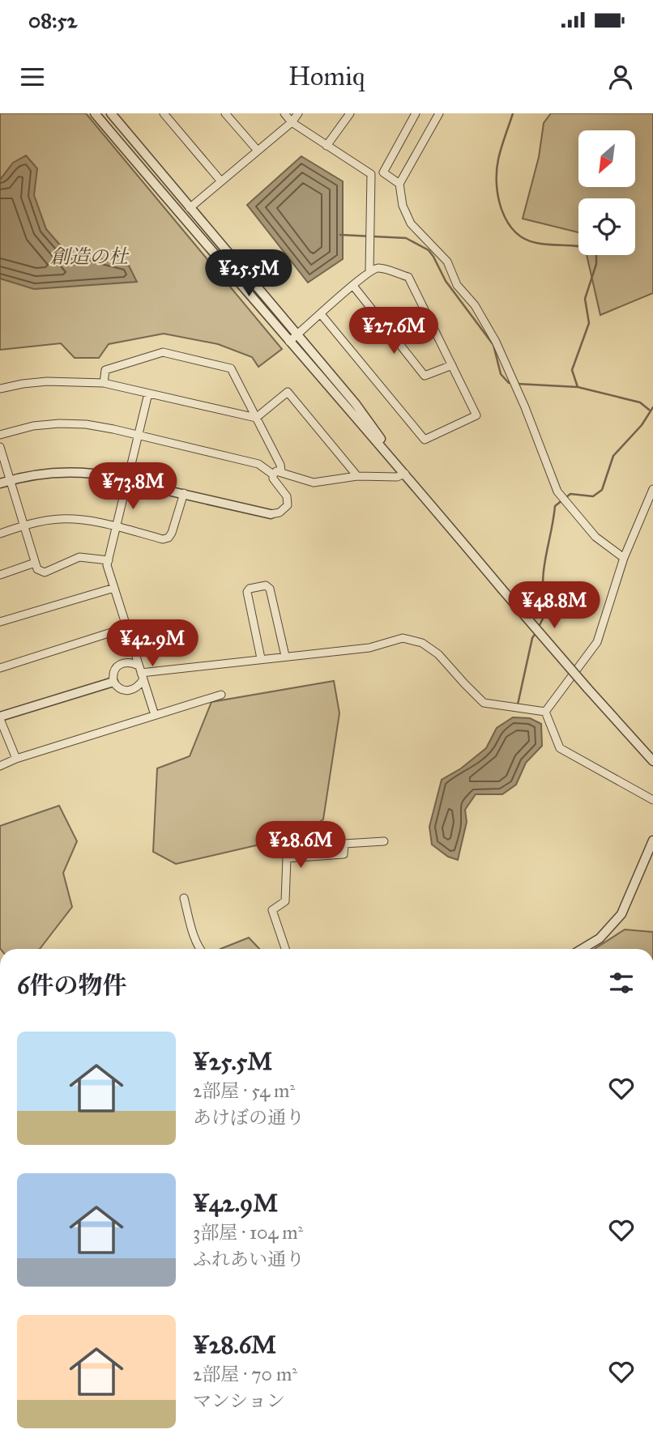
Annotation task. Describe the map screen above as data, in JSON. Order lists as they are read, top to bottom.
{
  "parks": ["創造の杜"],
  "north": "bottom left",
  "page": {
    "status": "08:52",
    "header": "Homiq",
    "price": [
      "¥25.5M",
      "¥27.6M",
      "¥73.8M",
      "¥48.8M",
      "¥42.9M",
      "¥28.6M"
    ],
    "heading": "6件の物件",
    "list": [
      {
        "name": "¥25.5M",
        "note": "2部屋 · 54 m² · あけぼの通り"
      },
      {
        "name": "¥42.9M",
        "note": "3部屋 · 104 m² · ふれあい通り"
      },
      {
        "name": "¥28.6M",
        "note": "2部屋 · 70 m² · マンション"
      }
    ]
  }
}
